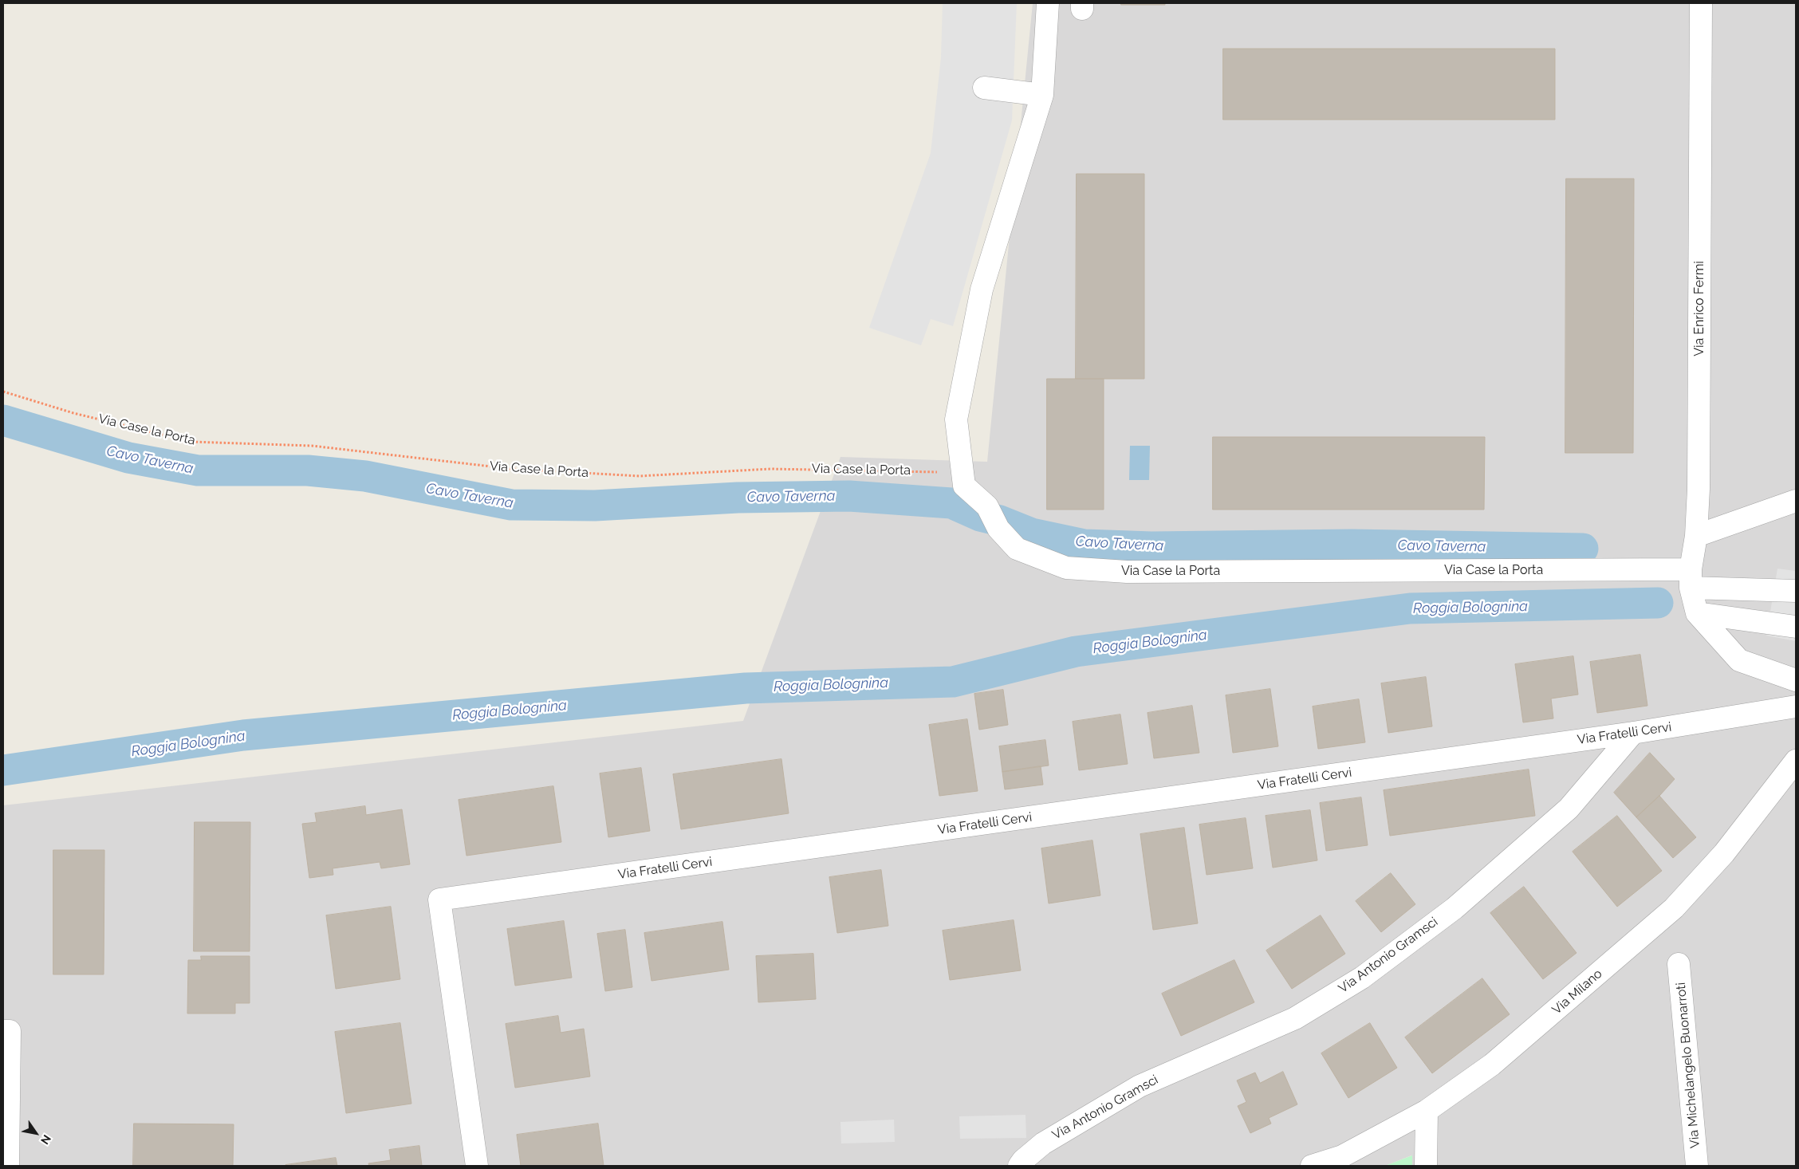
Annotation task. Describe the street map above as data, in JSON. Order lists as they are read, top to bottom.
{
  "streets": {
    "street": [
      "Via Enrico Fermi",
      "Via Case la Porta",
      "Via Fratelli Cervi",
      "Via Antonio Gramsci",
      "Via Milano",
      "Via Michelangelo Buonarroti"
    ]
  },
  "crossings": [
    ["Via Enrico Fermi", "Via Case la Porta"],
    ["Via Fratelli Cervi", "Via Antonio Gramsci"]
  ],
  "water": ["Cavo Taverna", "Roggia Bolognina"],
  "north": "bottom right"
}
